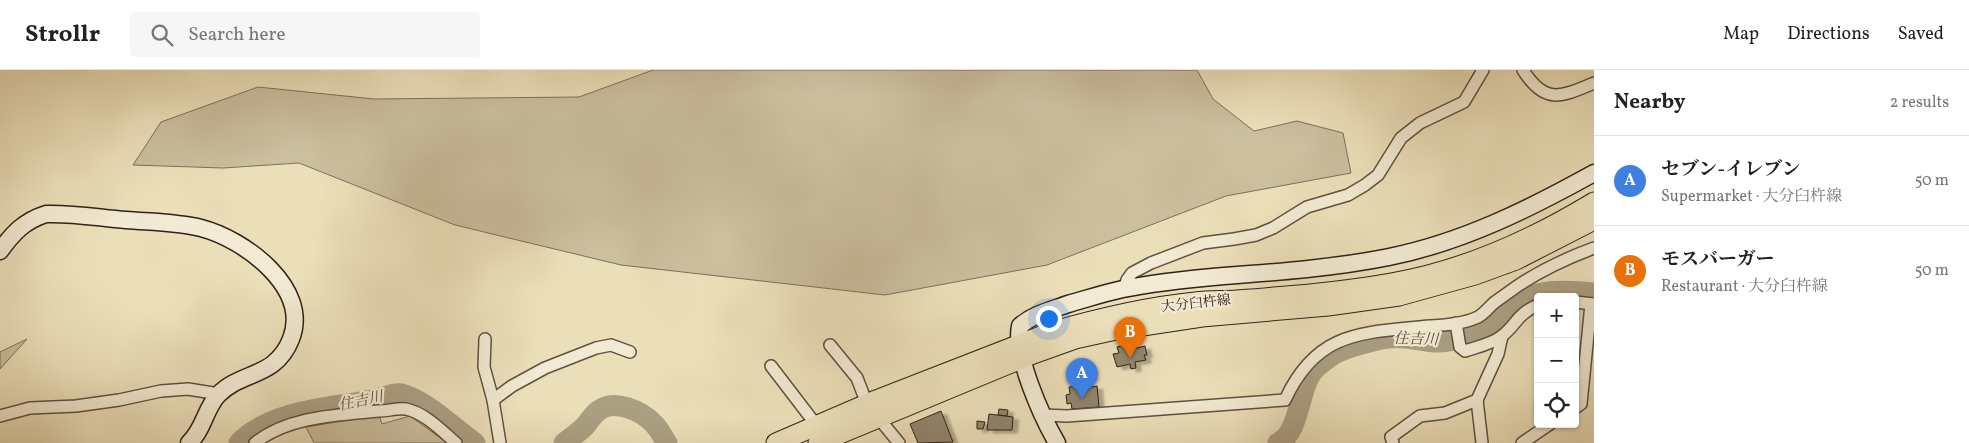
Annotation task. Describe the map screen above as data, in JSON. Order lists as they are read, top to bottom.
{
  "streets": {
    "main road": ["大分臼杵線"]
  },
  "water": ["住吉川"],
  "page": {
    "header": "Strollr",
    "search": "Search here",
    "nav": ["Map", "Directions", "Saved"],
    "heading": ["Nearby", "2 results"],
    "list": [
      {
        "mark": "A",
        "name": "セブン-イレブン",
        "note": "Supermarket · 大分臼杵線",
        "value": "50 m"
      },
      {
        "mark": "B",
        "name": "モスバーガー",
        "note": "Restaurant · 大分臼杵線",
        "value": "50 m"
      }
    ],
    "map_buttons": ["+", "−"],
    "pins": ["B", "A"]
  }
}
